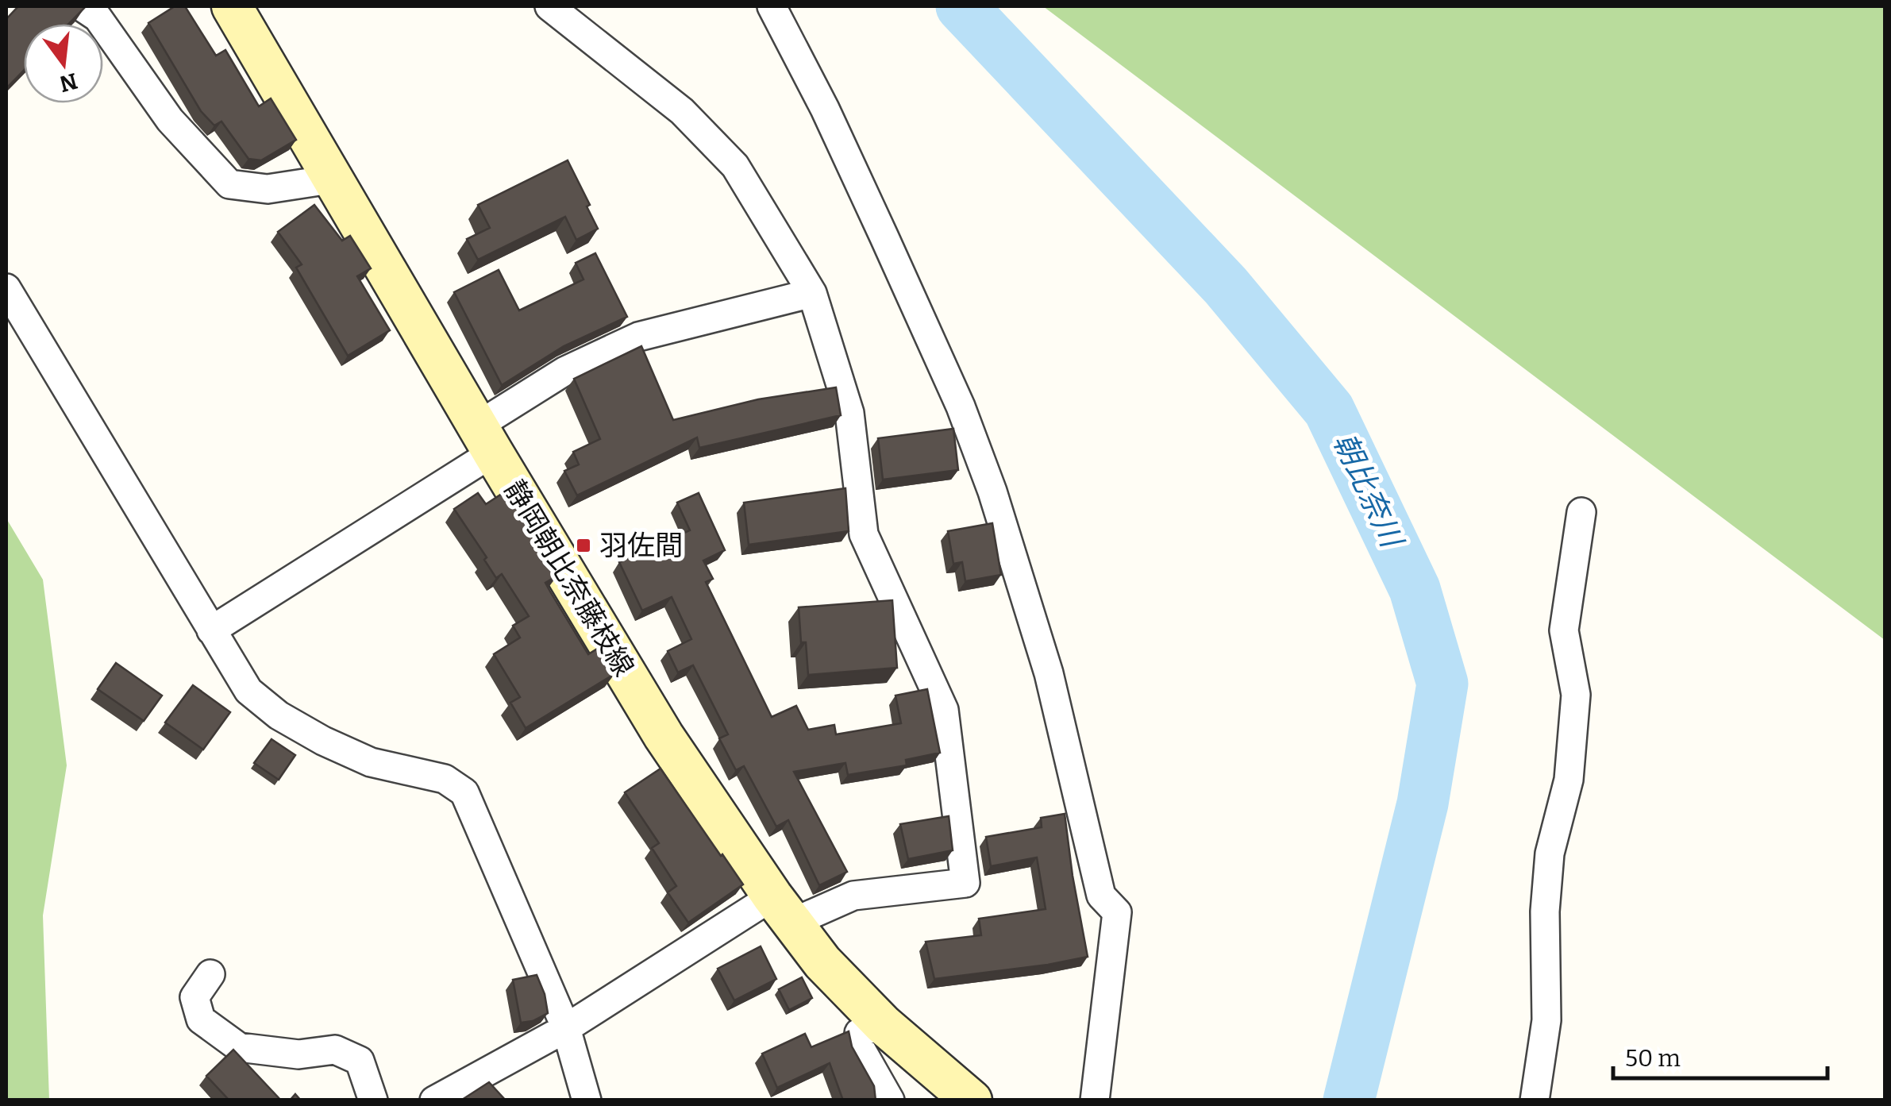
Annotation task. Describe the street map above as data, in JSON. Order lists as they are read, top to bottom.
{
  "streets": {
    "main road": ["静岡朝比奈藤枝線"]
  },
  "water": ["朝比奈川"],
  "places": {
    "transit": ["羽佐間"]
  },
  "scale_bar": "50 m",
  "north": "bottom"
}
